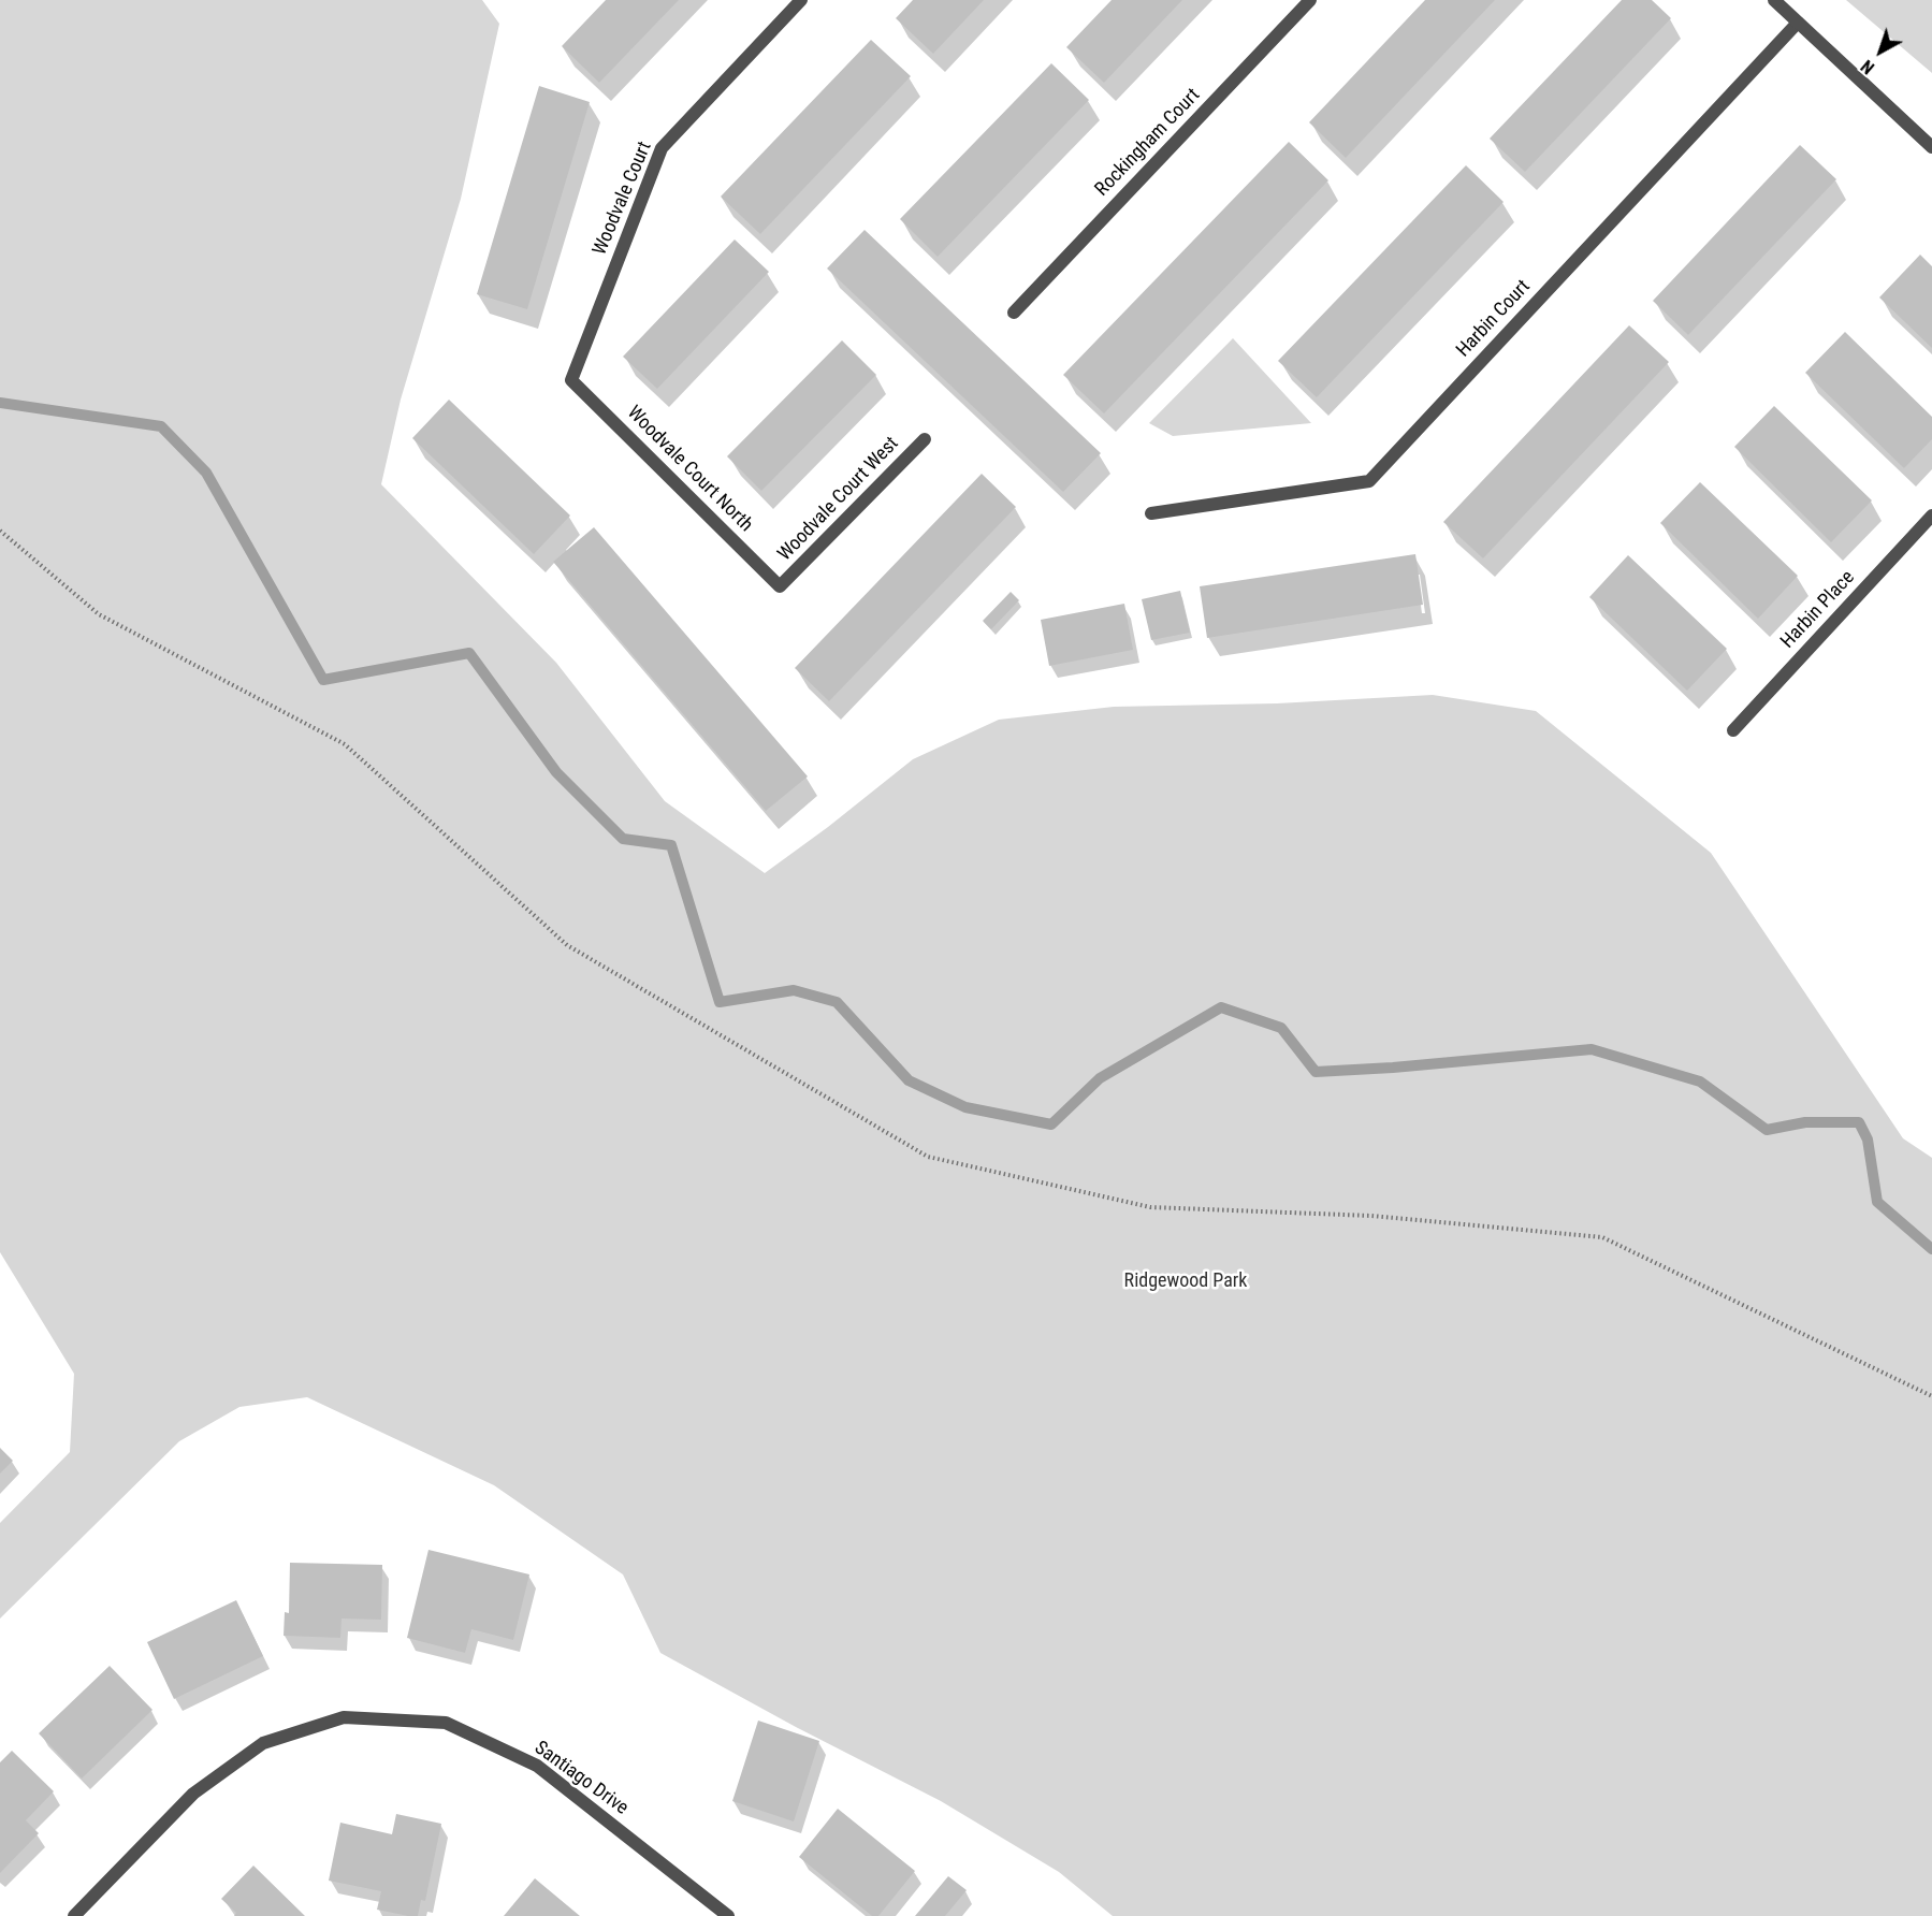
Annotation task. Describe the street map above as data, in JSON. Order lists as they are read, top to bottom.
{
  "streets": {
    "street": [
      "Rockingham Court",
      "Woodvale Court",
      "Harbin Court",
      "Woodvale Court North",
      "Woodvale Court West",
      "Harbin Place",
      "Santiago Drive"
    ]
  },
  "crossings": [
    ["Woodvale Court", "Woodvale Court North"],
    ["Woodvale Court North", "Woodvale Court West"]
  ],
  "parks": ["Ridgewood Park"],
  "north": "bottom left"
}
